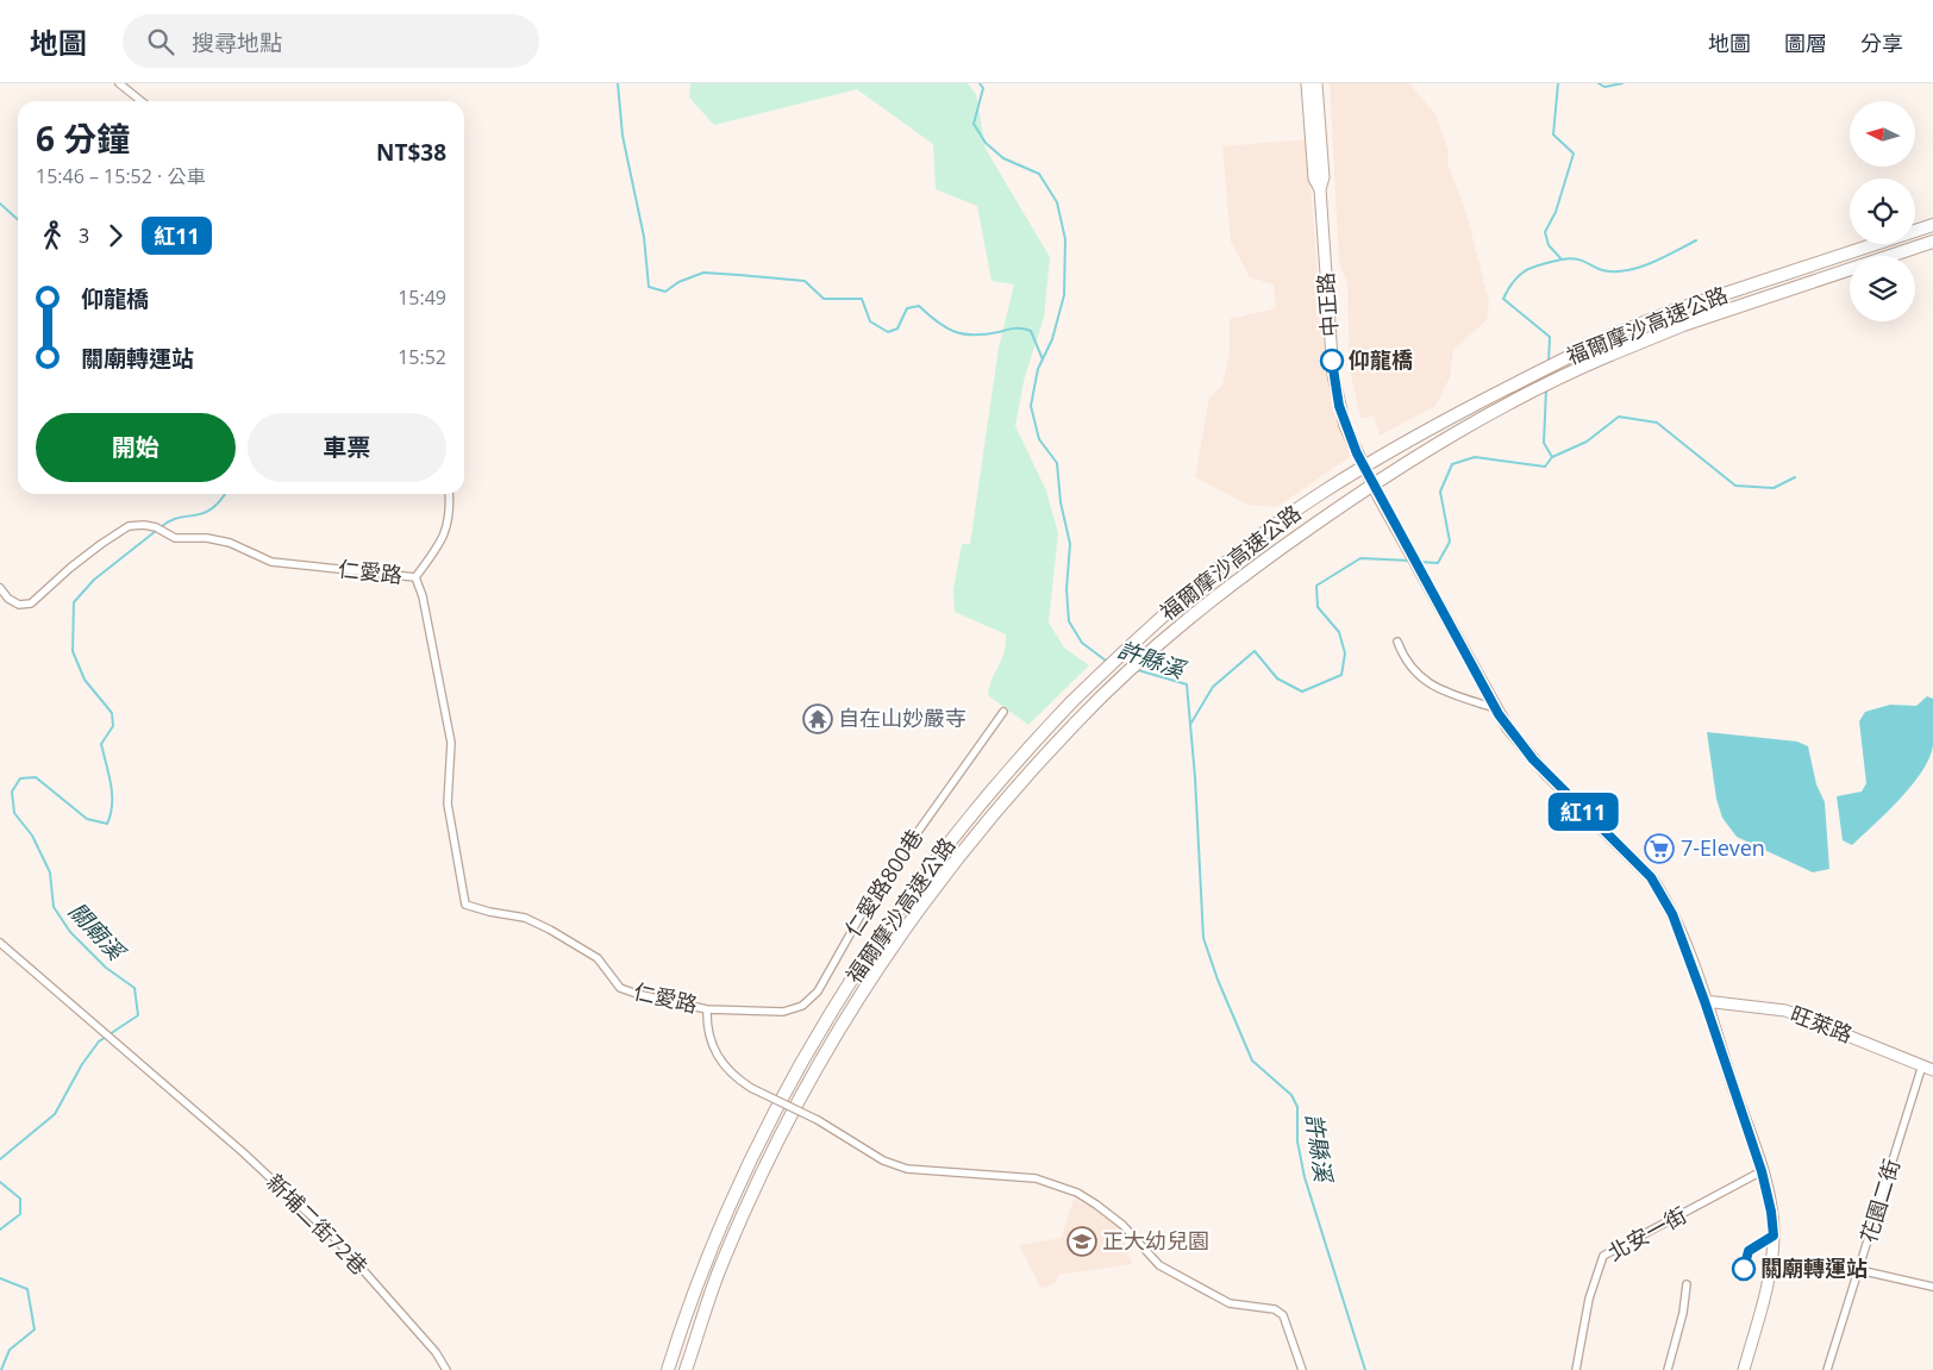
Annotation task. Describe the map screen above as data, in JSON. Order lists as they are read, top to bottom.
{
  "streets": {
    "highway": ["福爾摩沙高速公路"],
    "main road": ["中正路", "旺萊路"],
    "street": [
      "仁愛路",
      "仁愛路800巷",
      "花園二街",
      "新埔二街72巷",
      "北安一街"
    ]
  },
  "crossings": [
    ["仁愛路", "仁愛路800巷"],
    ["旺萊路", "花園二街"]
  ],
  "water": ["許縣溪", "關廟溪"],
  "places": {
    "other": ["仰龍橋", "關廟轉運站"],
    "temple": ["自在山妙嚴寺"],
    "supermarket": ["7-Eleven"],
    "school or university": ["正大幼兒園"]
  },
  "lines": ["bus line 紅11"],
  "north": "left",
  "page": {
    "header": "地圖",
    "search": "搜尋地點",
    "nav": ["地圖", "圖層", "分享"],
    "on_map": "紅11",
    "heading": ["6 分鐘", "15:46 – 15:52 · 公車", "NT$38"],
    "legs": ["3", "紅11"],
    "list": [
      {
        "name": "仰龍橋",
        "value": "15:49"
      },
      {
        "name": "關廟轉運站",
        "value": "15:52"
      }
    ],
    "buttons": ["開始", "車票"]
  }
}
